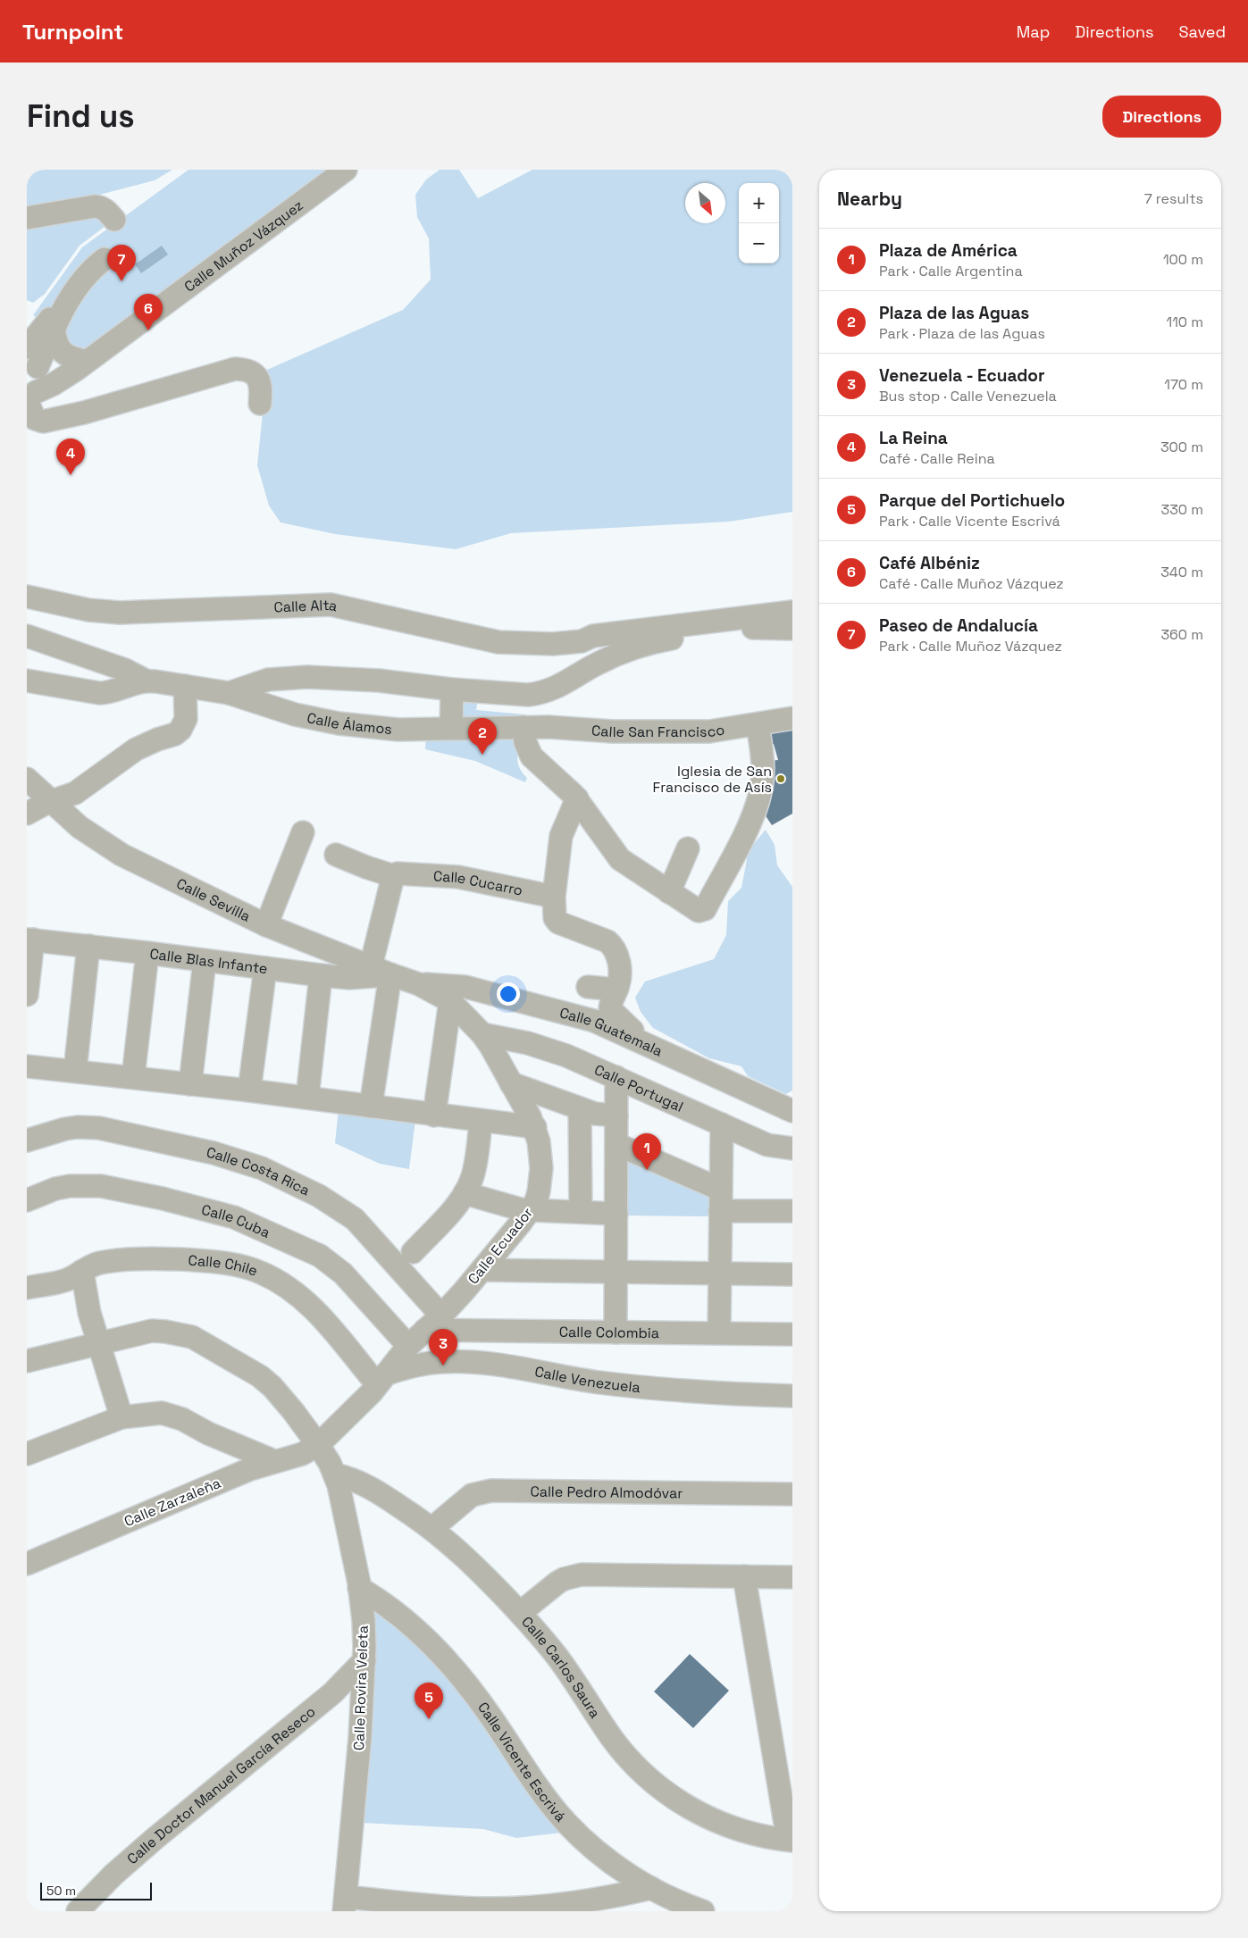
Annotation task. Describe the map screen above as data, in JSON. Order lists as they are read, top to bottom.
{
  "streets": {
    "street": [
      "Calle Muñoz Vázquez",
      "Calle Alta",
      "Calle Álamos",
      "Calle San Francisco",
      "Calle Cucarro",
      "Calle Sevilla",
      "Calle Blas Infante",
      "Calle Guatemala",
      "Calle Portugal",
      "Calle Costa Rica",
      "Calle Cuba",
      "Calle Ecuador",
      "Calle Chile",
      "Calle Colombia",
      "Calle Venezuela",
      "Calle Pedro Almodóvar",
      "Calle Zarzaleña",
      "Calle Carlos Saura",
      "Calle Rovira Veleta",
      "Calle Vicente Escrivá",
      "Calle Doctor Manuel García Reseco"
    ]
  },
  "crossings": [
    ["Calle Álamos", "Calle San Francisco"],
    ["Calle Sevilla", "Calle Blas Infante"],
    ["Calle Sevilla", "Calle Ecuador"],
    ["Calle Blas Infante", "Calle Ecuador"],
    ["Calle Guatemala", "Calle Ecuador"],
    ["Calle Portugal", "Calle Ecuador"],
    ["Calle Costa Rica", "Calle Ecuador"],
    ["Calle Cuba", "Calle Ecuador"],
    ["Calle Ecuador", "Calle Chile"],
    ["Calle Ecuador", "Calle Colombia"],
    ["Calle Ecuador", "Calle Venezuela"],
    ["Calle Ecuador", "Calle Zarzaleña"],
    ["Calle Ecuador", "Calle Rovira Veleta"],
    ["Calle Chile", "Calle Venezuela"],
    ["Calle Pedro Almodóvar", "Calle Carlos Saura"],
    ["Calle Zarzaleña", "Calle Rovira Veleta"],
    ["Calle Carlos Saura", "Calle Rovira Veleta"],
    ["Calle Rovira Veleta", "Calle Vicente Escrivá"],
    ["Calle Rovira Veleta", "Calle Doctor Manuel García Reseco"]
  ],
  "places": ["Iglesia de San Francisco de Asís"],
  "scale_bar": "50 m",
  "north": "bottom right",
  "page": {
    "header": "Turnpoint",
    "nav": ["Map", "Directions", "Saved"],
    "buttons": "Directions",
    "title": "Find us",
    "heading": ["Nearby", "7 results"],
    "map_buttons": ["+", "−"],
    "list": [
      {
        "mark": "1",
        "name": "Plaza de América",
        "note": "Park · Calle Argentina",
        "value": "100 m"
      },
      {
        "mark": "2",
        "name": "Plaza de las Aguas",
        "note": "Park · Plaza de las Aguas",
        "value": "110 m"
      },
      {
        "mark": "3",
        "name": "Venezuela - Ecuador",
        "note": "Bus stop · Calle Venezuela",
        "value": "170 m"
      },
      {
        "mark": "4",
        "name": "La Reina",
        "note": "Café · Calle Reina",
        "value": "300 m"
      },
      {
        "mark": "5",
        "name": "Parque del Portichuelo",
        "note": "Park · Calle Vicente Escrivá",
        "value": "330 m"
      },
      {
        "mark": "6",
        "name": "Café Albéniz",
        "note": "Café · Calle Muñoz Vázquez",
        "value": "340 m"
      },
      {
        "mark": "7",
        "name": "Paseo de Andalucía",
        "note": "Park · Calle Muñoz Vázquez",
        "value": "360 m"
      }
    ],
    "pins": [
      "7",
      "6",
      "4",
      "2",
      "1",
      "3",
      "5"
    ],
    "scale": "50 m"
  }
}
